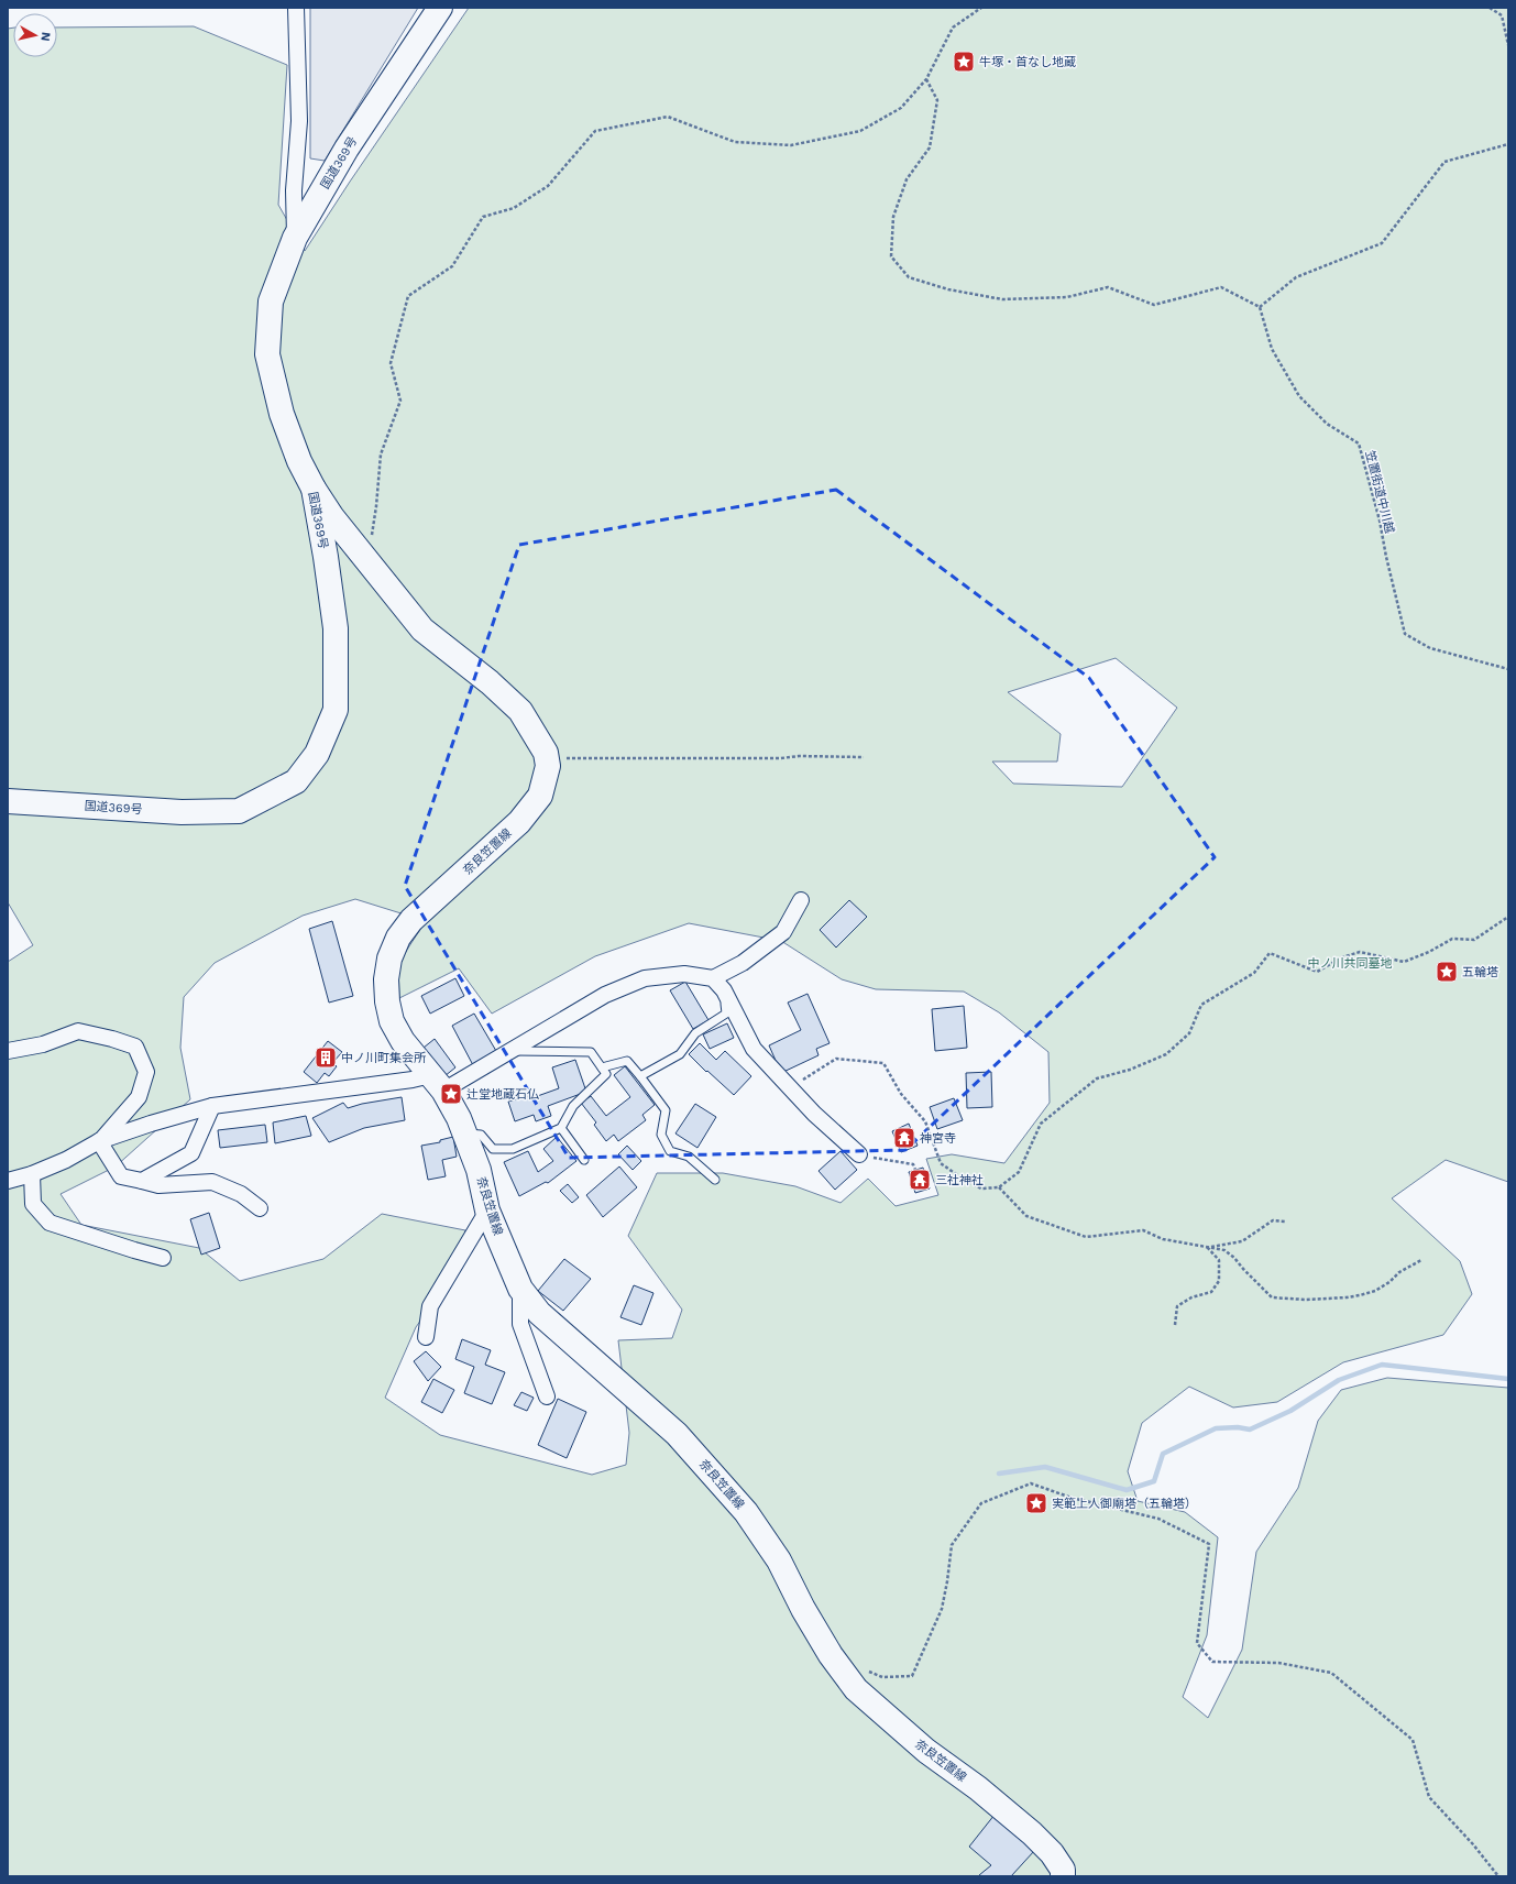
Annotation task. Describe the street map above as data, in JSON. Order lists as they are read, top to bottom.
{
  "streets": {
    "main road": ["国道369号", "奈良笠置線"],
    "path": ["笠置街道中川越"]
  },
  "crossings": [
    ["国道369号", "奈良笠置線"]
  ],
  "parks": ["中ノ川共同墓地"],
  "places": {
    "place": [
      "牛塚・首なし地蔵",
      "五輪塔",
      "辻堂地蔵石仏",
      "実範上人御廟塔（五輪塔）"
    ],
    "building": ["中ノ川町集会所"],
    "temple": ["神宮寺", "三社神社"]
  },
  "north": "right"
}
